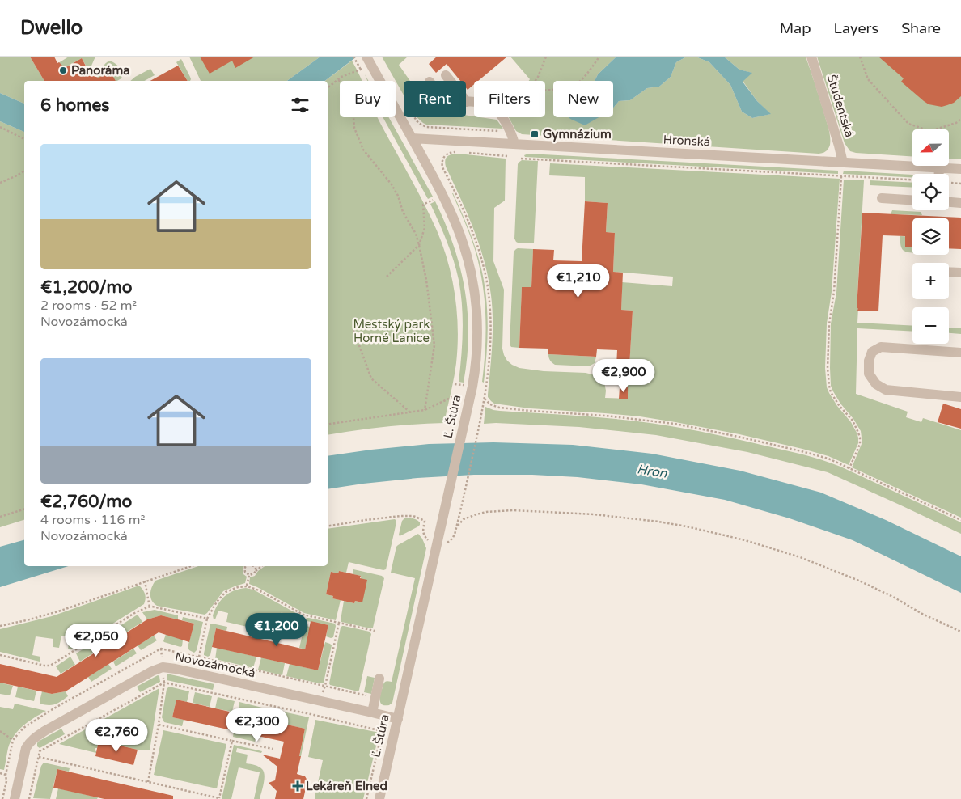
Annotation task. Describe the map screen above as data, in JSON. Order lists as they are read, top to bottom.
{
  "streets": {
    "street": [
      "Študentská",
      "Hronská",
      "Ľ. Štúra",
      "Novozámocká"
    ]
  },
  "crossings": [
    ["Študentská", "Hronská"],
    ["Hronská", "Ľ. Štúra"],
    ["Ľ. Štúra", "Novozámocká"]
  ],
  "water": ["Hron"],
  "parks": ["Mestský park Horné Lanice"],
  "places": {
    "other": ["Panoráma"],
    "transit": ["Gymnázium"],
    "health": ["Lekáreň Elned"]
  },
  "north": "left",
  "page": {
    "header": "Dwello",
    "nav": ["Map", "Layers", "Share"],
    "chip": [
      "Buy",
      "Rent",
      "Filters",
      "New"
    ],
    "heading": "6 homes",
    "map_buttons": ["+", "−"],
    "list": [
      {
        "name": "€1,200/mo",
        "note": "2 rooms · 52 m² · Novozámocká"
      },
      {
        "name": "€2,760/mo",
        "note": "4 rooms · 116 m² · Novozámocká"
      }
    ],
    "price": [
      "€1,210",
      "€2,900",
      "€1,200",
      "€2,050",
      "€2,300",
      "€2,760"
    ]
  }
}
